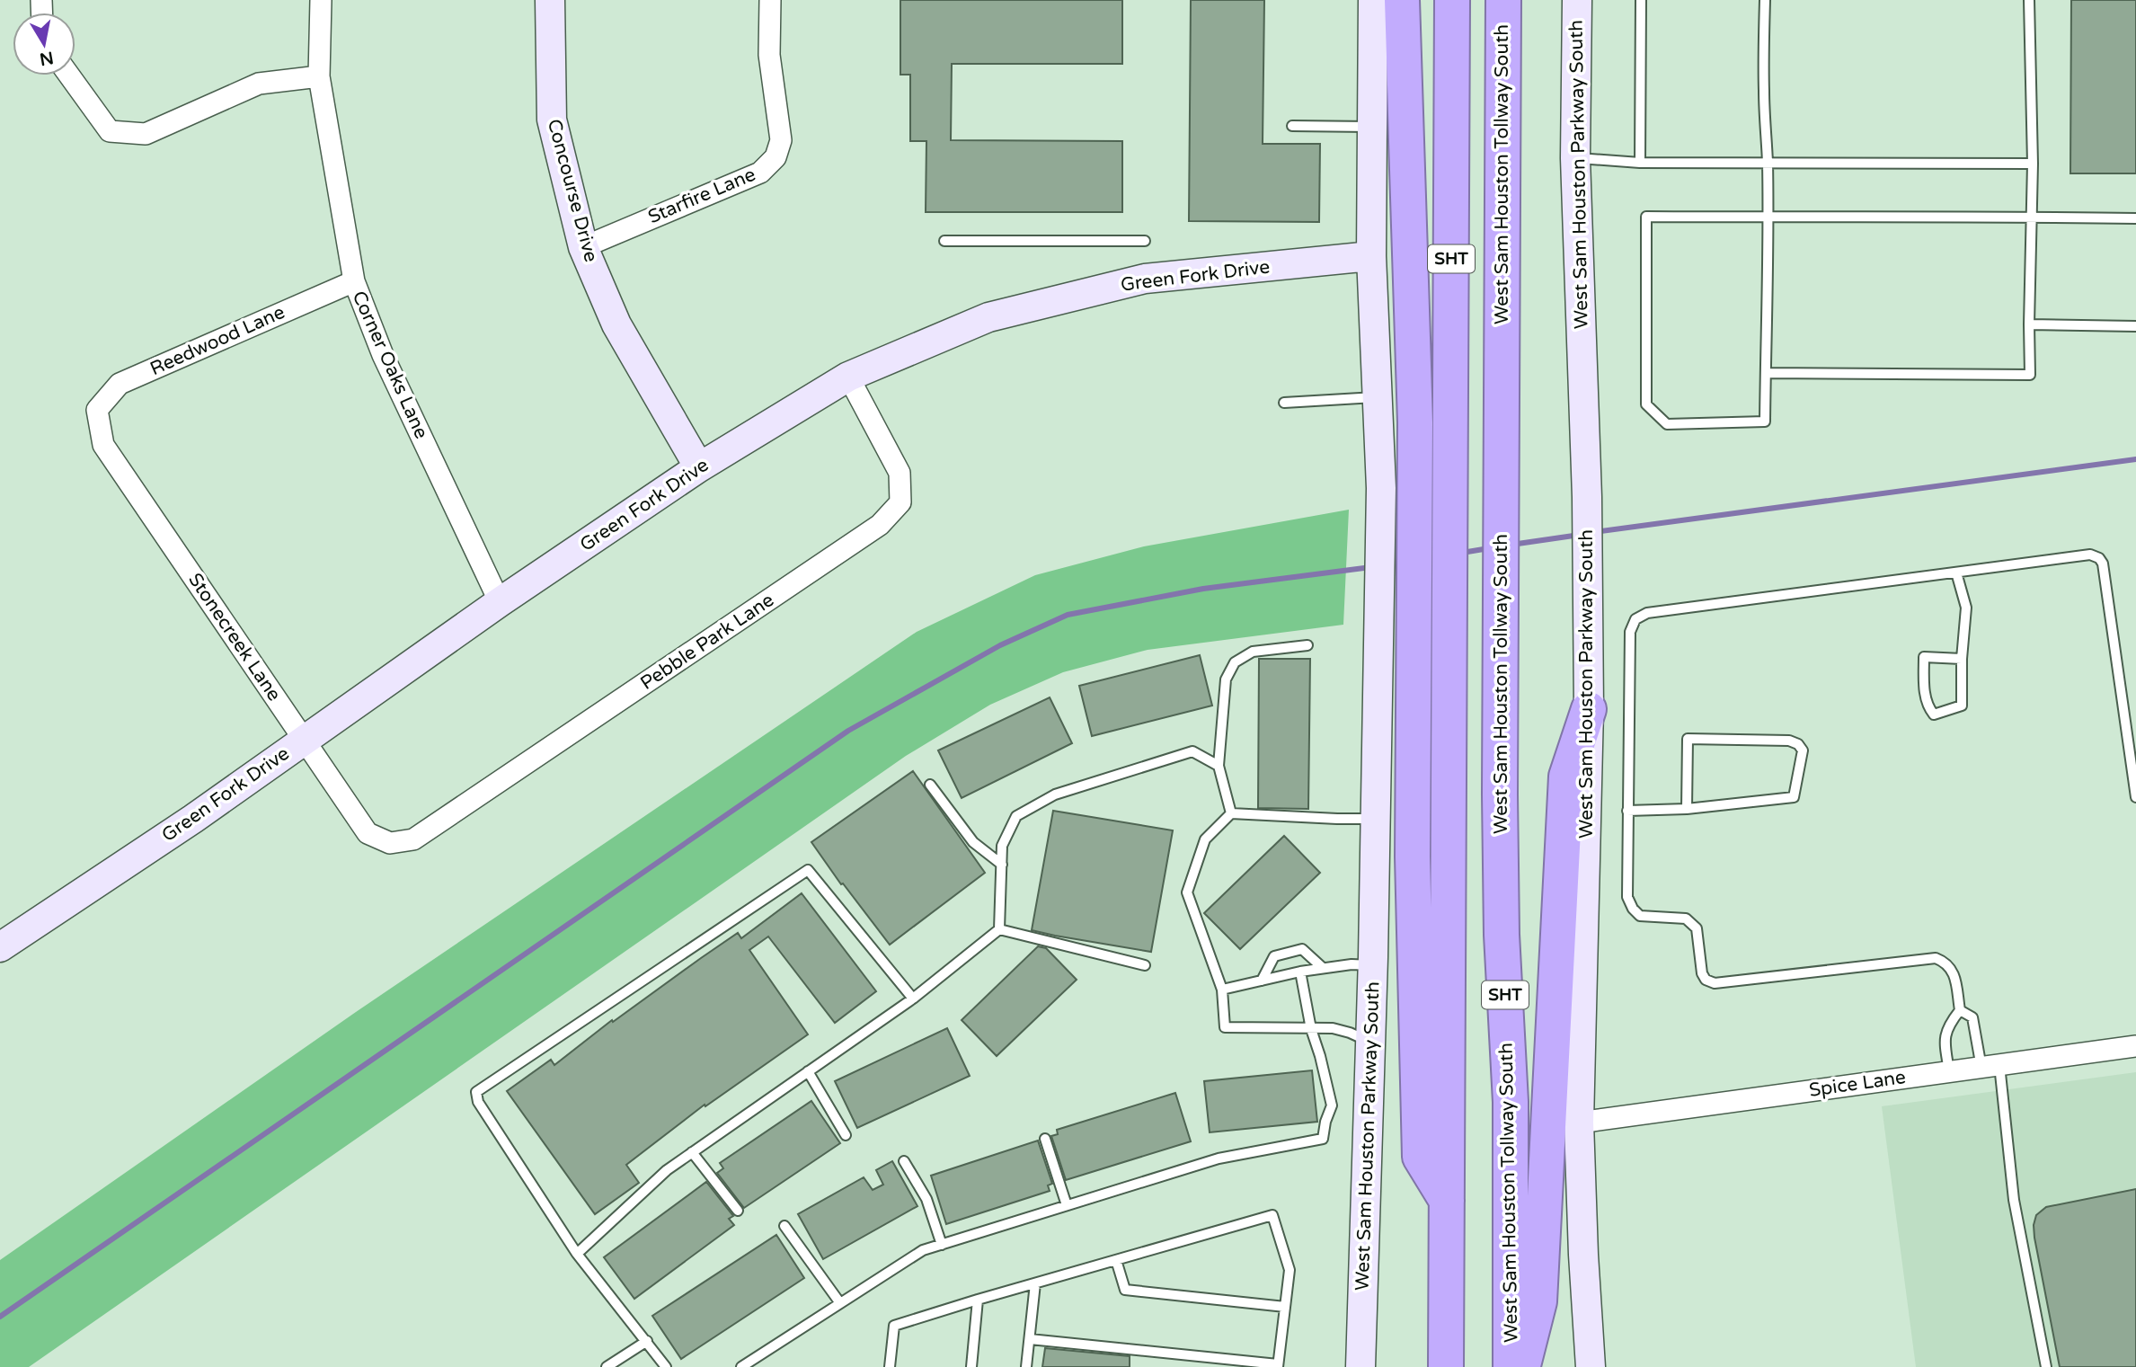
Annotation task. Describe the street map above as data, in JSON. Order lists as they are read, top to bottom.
{
  "streets": {
    "highway": ["West Sam Houston Tollway South", "SHT"],
    "main road": ["West Sam Houston Parkway South", "Concourse Drive", "Green Fork Drive"],
    "street": [
      "Starfire Lane",
      "Reedwood Lane",
      "Corner Oaks Lane",
      "Stonecreek Lane",
      "Pebble Park Lane",
      "Spice Lane"
    ]
  },
  "crossings": [
    ["West Sam Houston Parkway South", "Green Fork Drive"],
    ["West Sam Houston Parkway South", "Spice Lane"],
    ["Concourse Drive", "Starfire Lane"],
    ["Concourse Drive", "Green Fork Drive"],
    ["Green Fork Drive", "Corner Oaks Lane"],
    ["Green Fork Drive", "Stonecreek Lane"],
    ["Green Fork Drive", "Pebble Park Lane"],
    ["Reedwood Lane", "Corner Oaks Lane"],
    ["Reedwood Lane", "Stonecreek Lane"],
    ["Stonecreek Lane", "Pebble Park Lane"]
  ],
  "north": "bottom"
}
